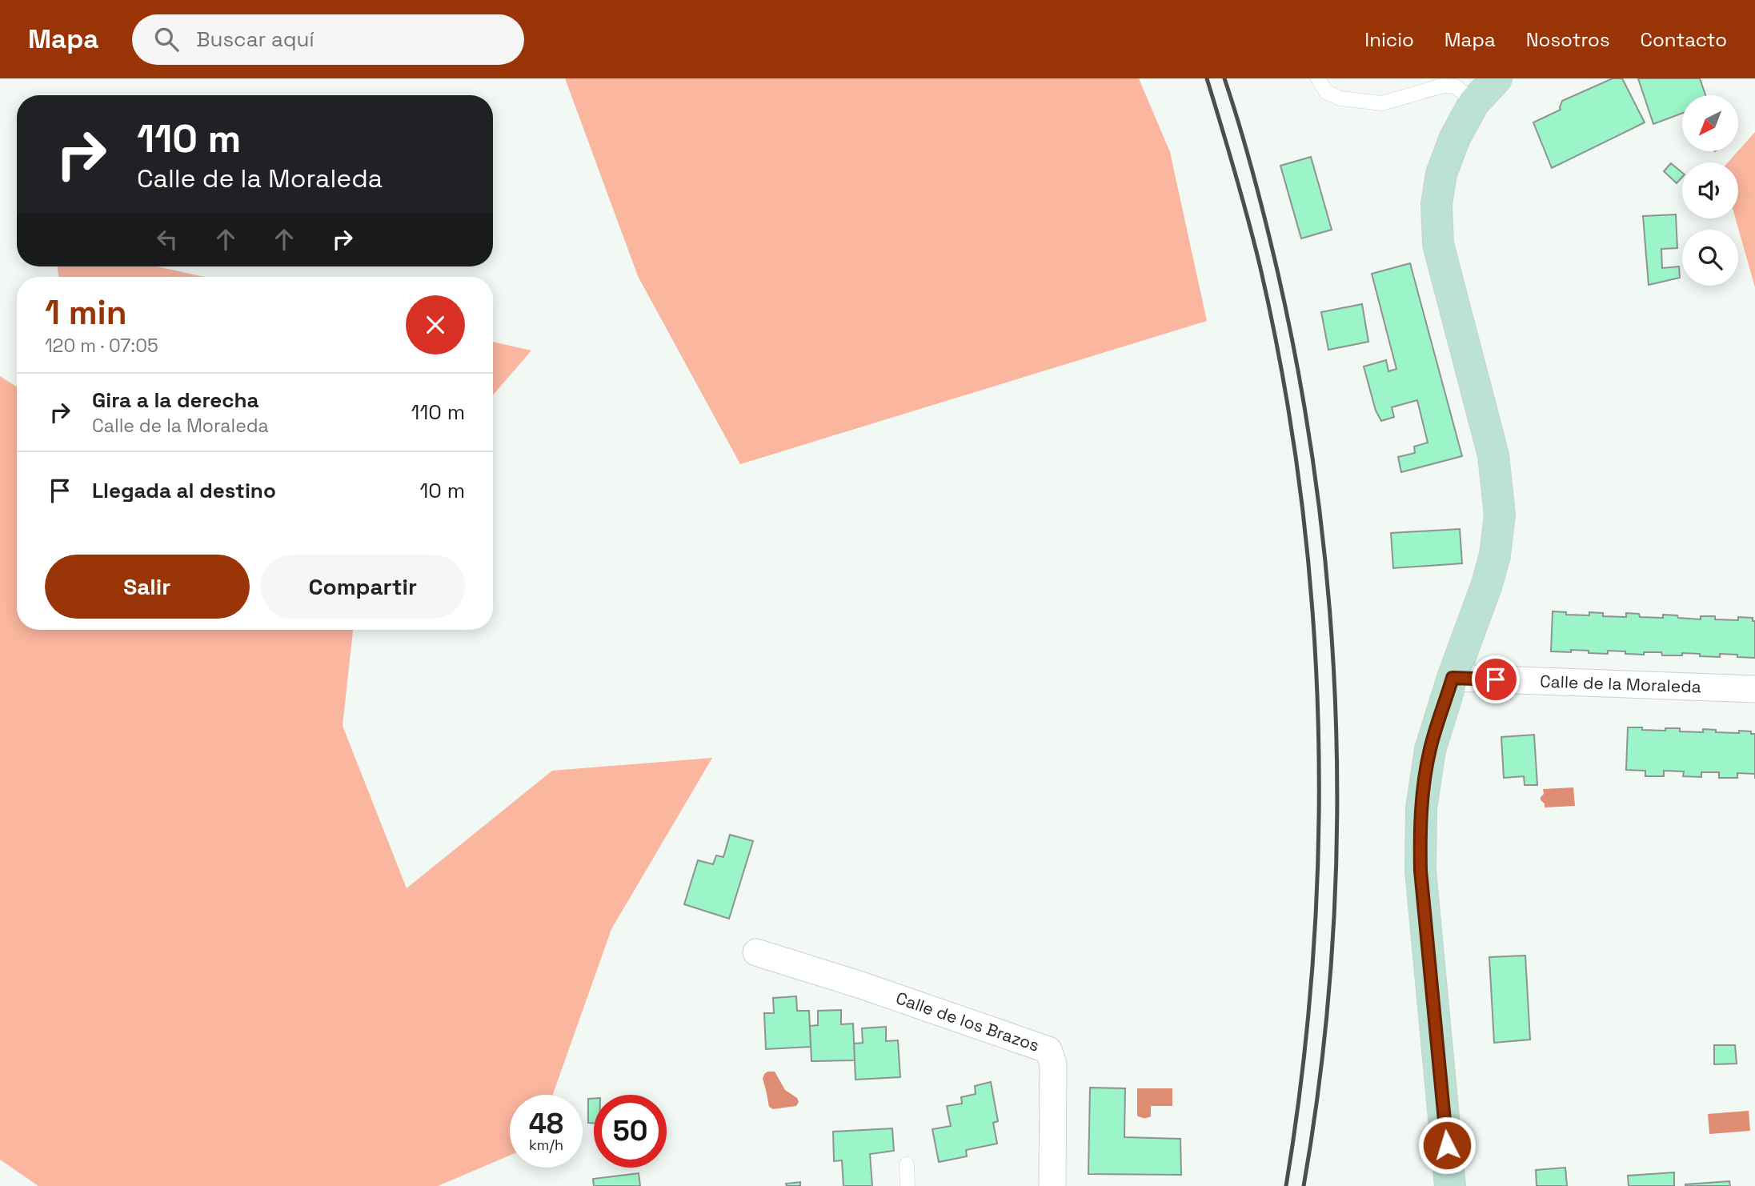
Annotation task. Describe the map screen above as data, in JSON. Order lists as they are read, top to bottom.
{
  "streets": {
    "street": ["Calle de la Moraleda", "Calle de los Brazos"]
  },
  "north": "bottom left",
  "page": {
    "header": "Mapa",
    "search": "Buscar aquí",
    "nav": [
      "Inicio",
      "Mapa",
      "Nosotros",
      "Contacto"
    ],
    "turn": ["110 m", "Calle de la Moraleda"],
    "heading": ["1 min", "120 m · 07:05"],
    "list": [
      {
        "name": "Gira a la derecha",
        "note": "Calle de la Moraleda",
        "value": "110 m"
      },
      {
        "name": "Llegada al destino",
        "value": "10 m"
      }
    ],
    "buttons": ["Salir", "Compartir"],
    "speed": "48 km/h",
    "limit": "50"
  }
}
